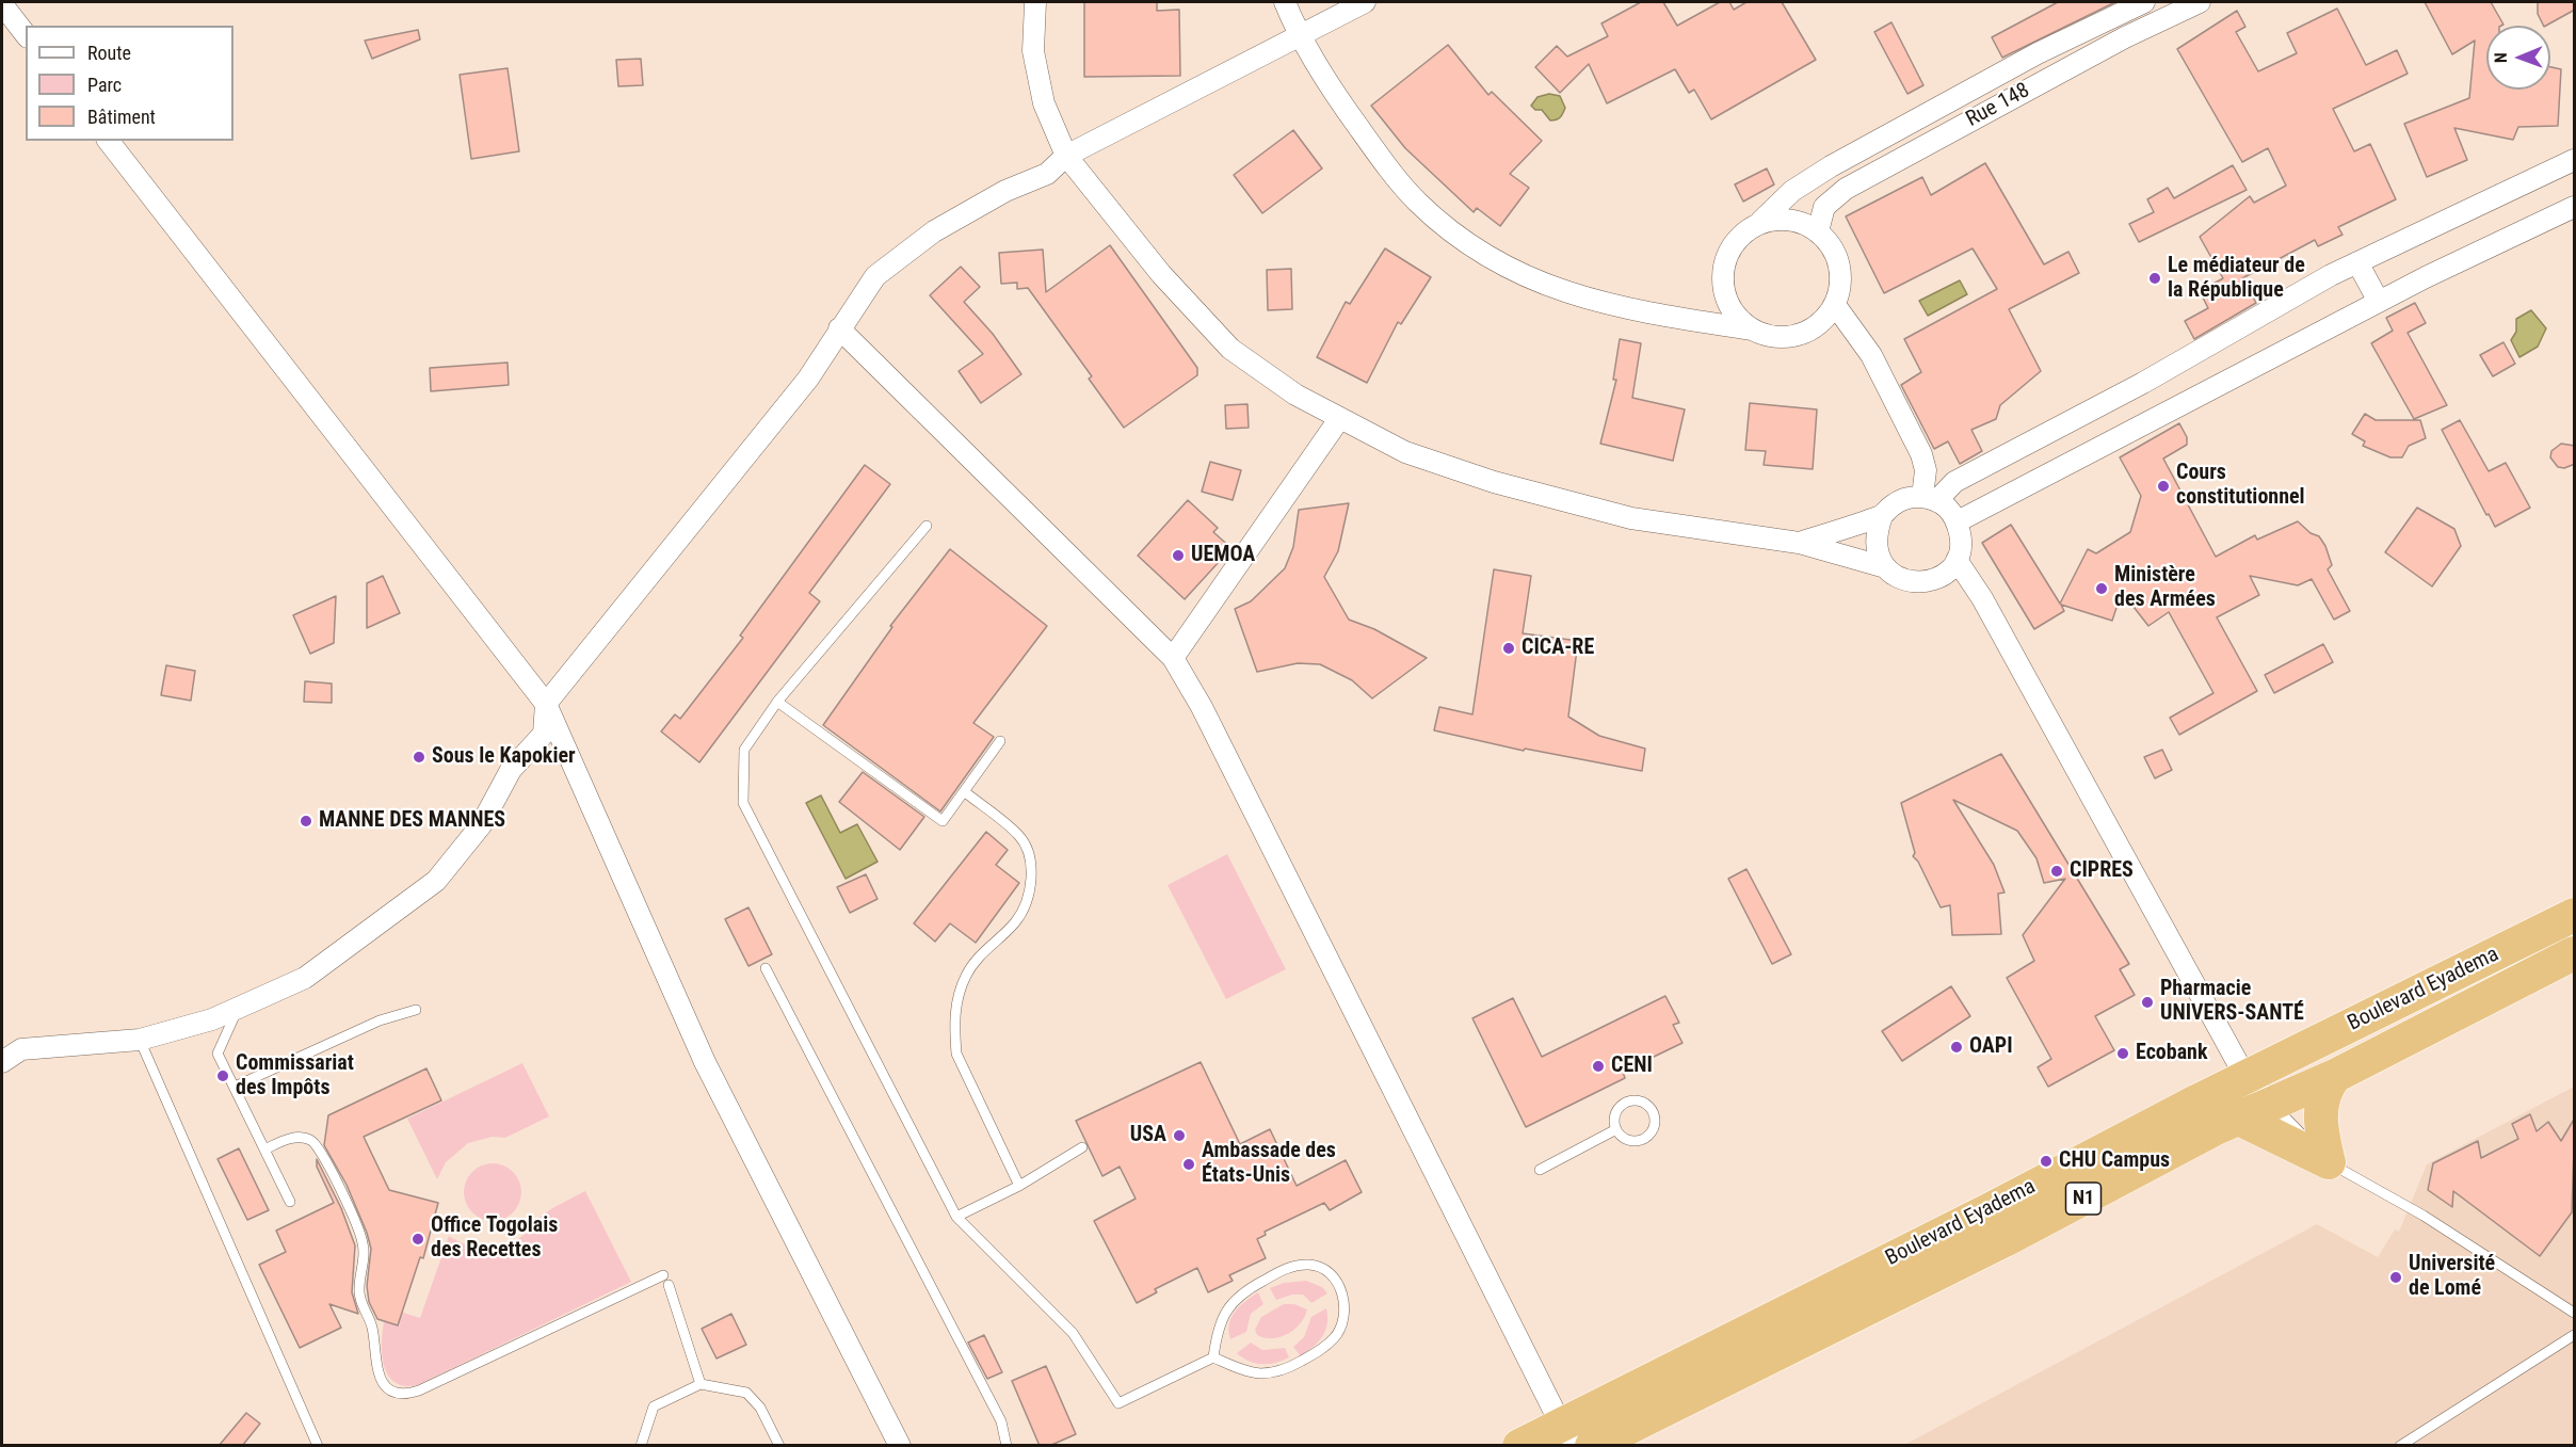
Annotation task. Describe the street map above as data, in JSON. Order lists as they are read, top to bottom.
{
  "streets": {
    "highway": ["Boulevard Eyadema", "N1"],
    "street": ["Rue 148"]
  },
  "places": [
    "Le médiateur de la République",
    "Cours constitutionnel",
    "UEMOA",
    "Ministère des Armées",
    "CICA-RE",
    "Sous le Kapokier",
    "MANNE DES MANNES",
    "CIPRES",
    "Pharmacie UNIVERS-SANTÉ",
    "OAPI",
    "Ecobank",
    "CENI",
    "Commissariat des Impôts",
    "USA",
    "CHU Campus",
    "Ambassade des États-Unis",
    "Office Togolais des Recettes",
    "Université de Lomé"
  ],
  "legend": ["Route", "Parc", "Bâtiment"],
  "north": "left"
}
